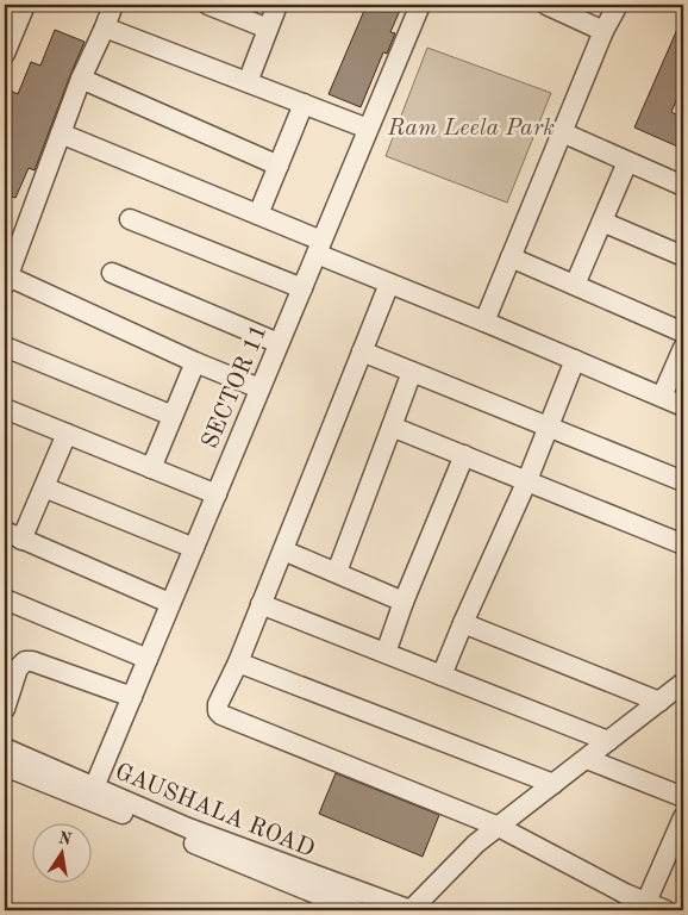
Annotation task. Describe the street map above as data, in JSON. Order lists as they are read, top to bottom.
{
  "streets": {
    "street": ["SECTOR 11", "GAUSHALA ROAD"]
  },
  "crossings": [
    ["SECTOR 11", "GAUSHALA ROAD"]
  ],
  "parks": ["Ram Leela Park"],
  "north": "top"
}
